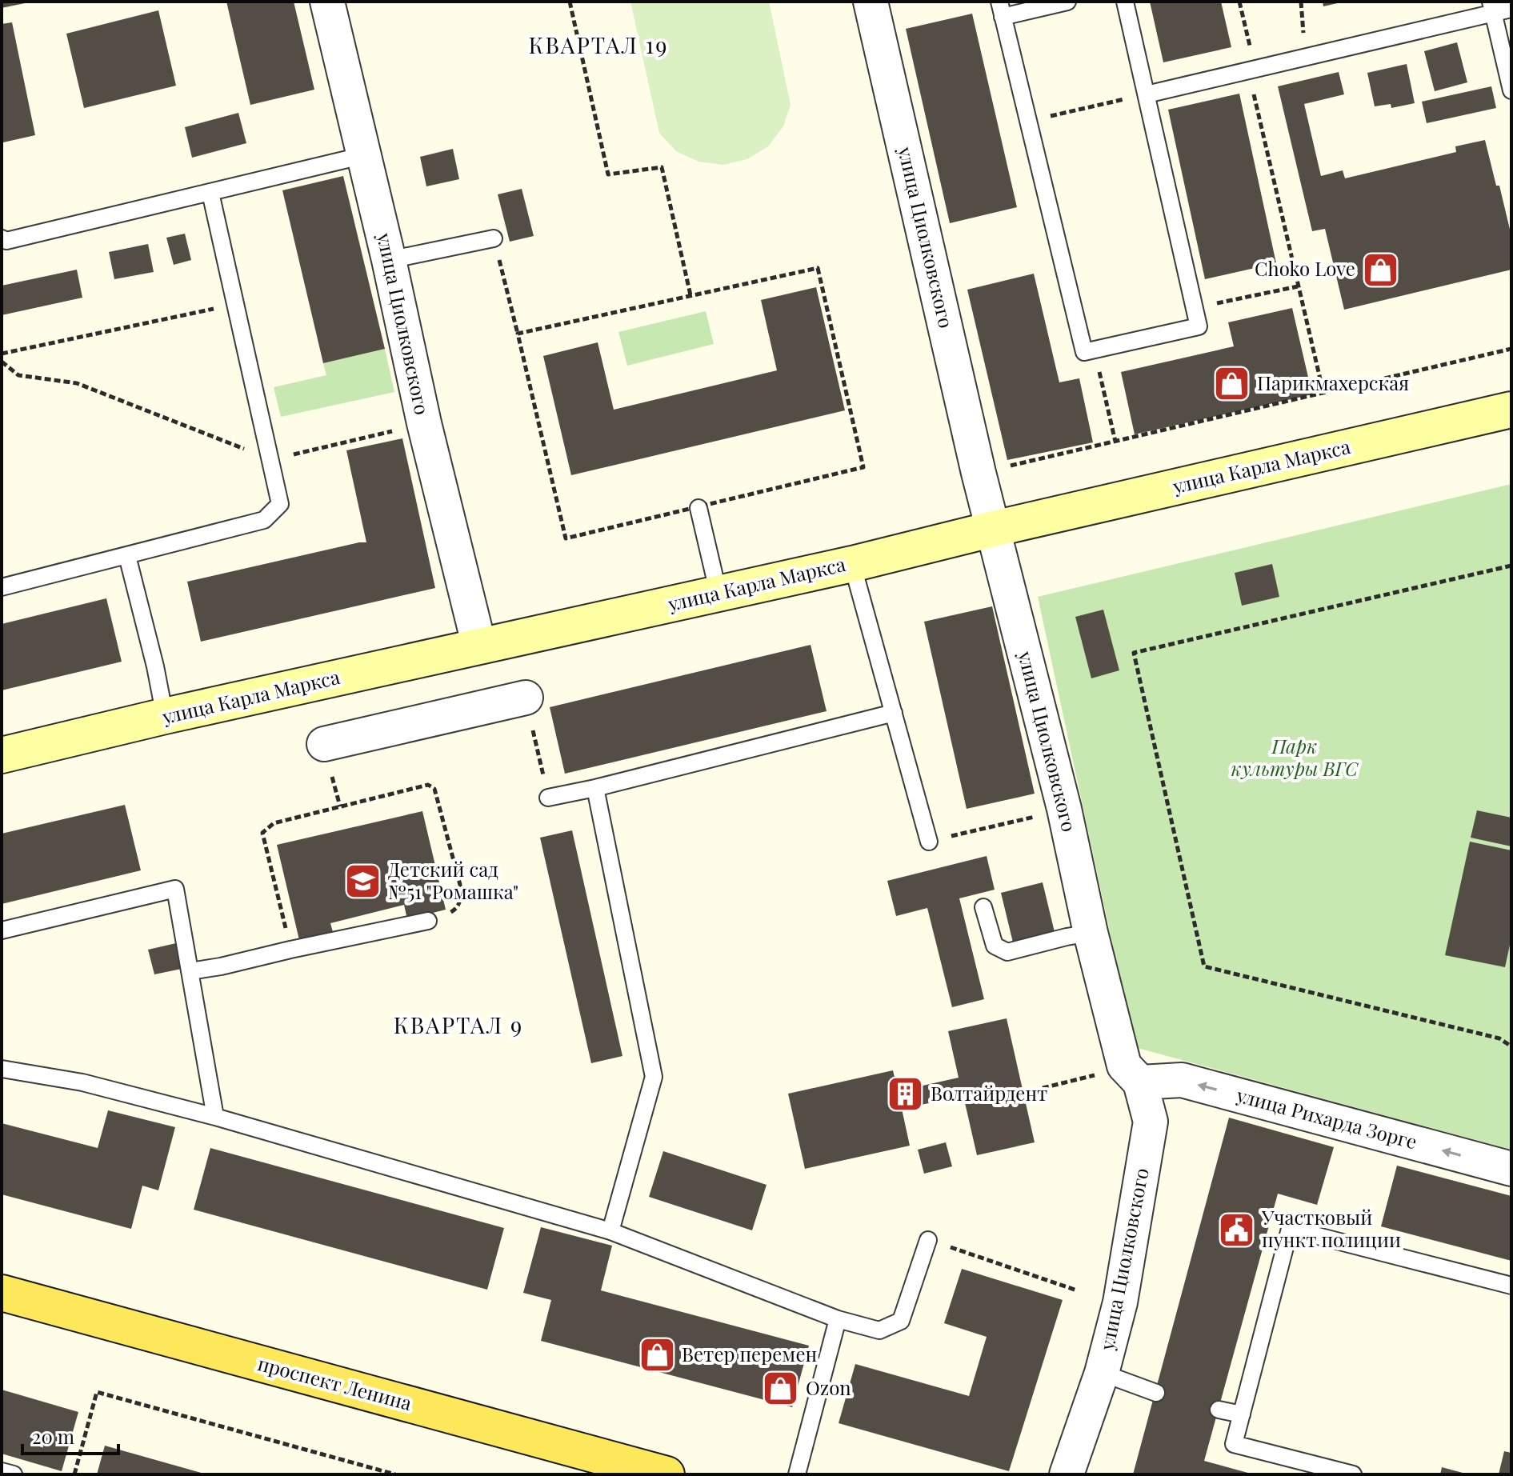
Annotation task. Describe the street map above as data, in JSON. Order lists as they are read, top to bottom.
{
  "streets": {
    "main road": ["проспект Ленина"],
    "street": ["улица Циолковского", "улица Карла Маркса", "улица Рихарда Зорге"]
  },
  "crossings": [
    ["улица Циолковского", "улица Карла Маркса"],
    ["улица Циолковского", "улица Рихарда Зорге"]
  ],
  "one_way": ["улица Рихарда Зорге"],
  "districts": ["КВАРТАЛ 19", "КВАРТАЛ 9"],
  "parks": ["Парк культуры ВГС"],
  "places": {
    "shop": [
      "Choko Love",
      "Парикмахерская",
      "Ветер перемен",
      "Ozon"
    ],
    "school or university": ["Детский сад №51 \"Ромашка\""],
    "building": ["Волтайрдент"],
    "public building": ["Участковый пункт полиции"]
  },
  "scale_bar": "20 m"
}
